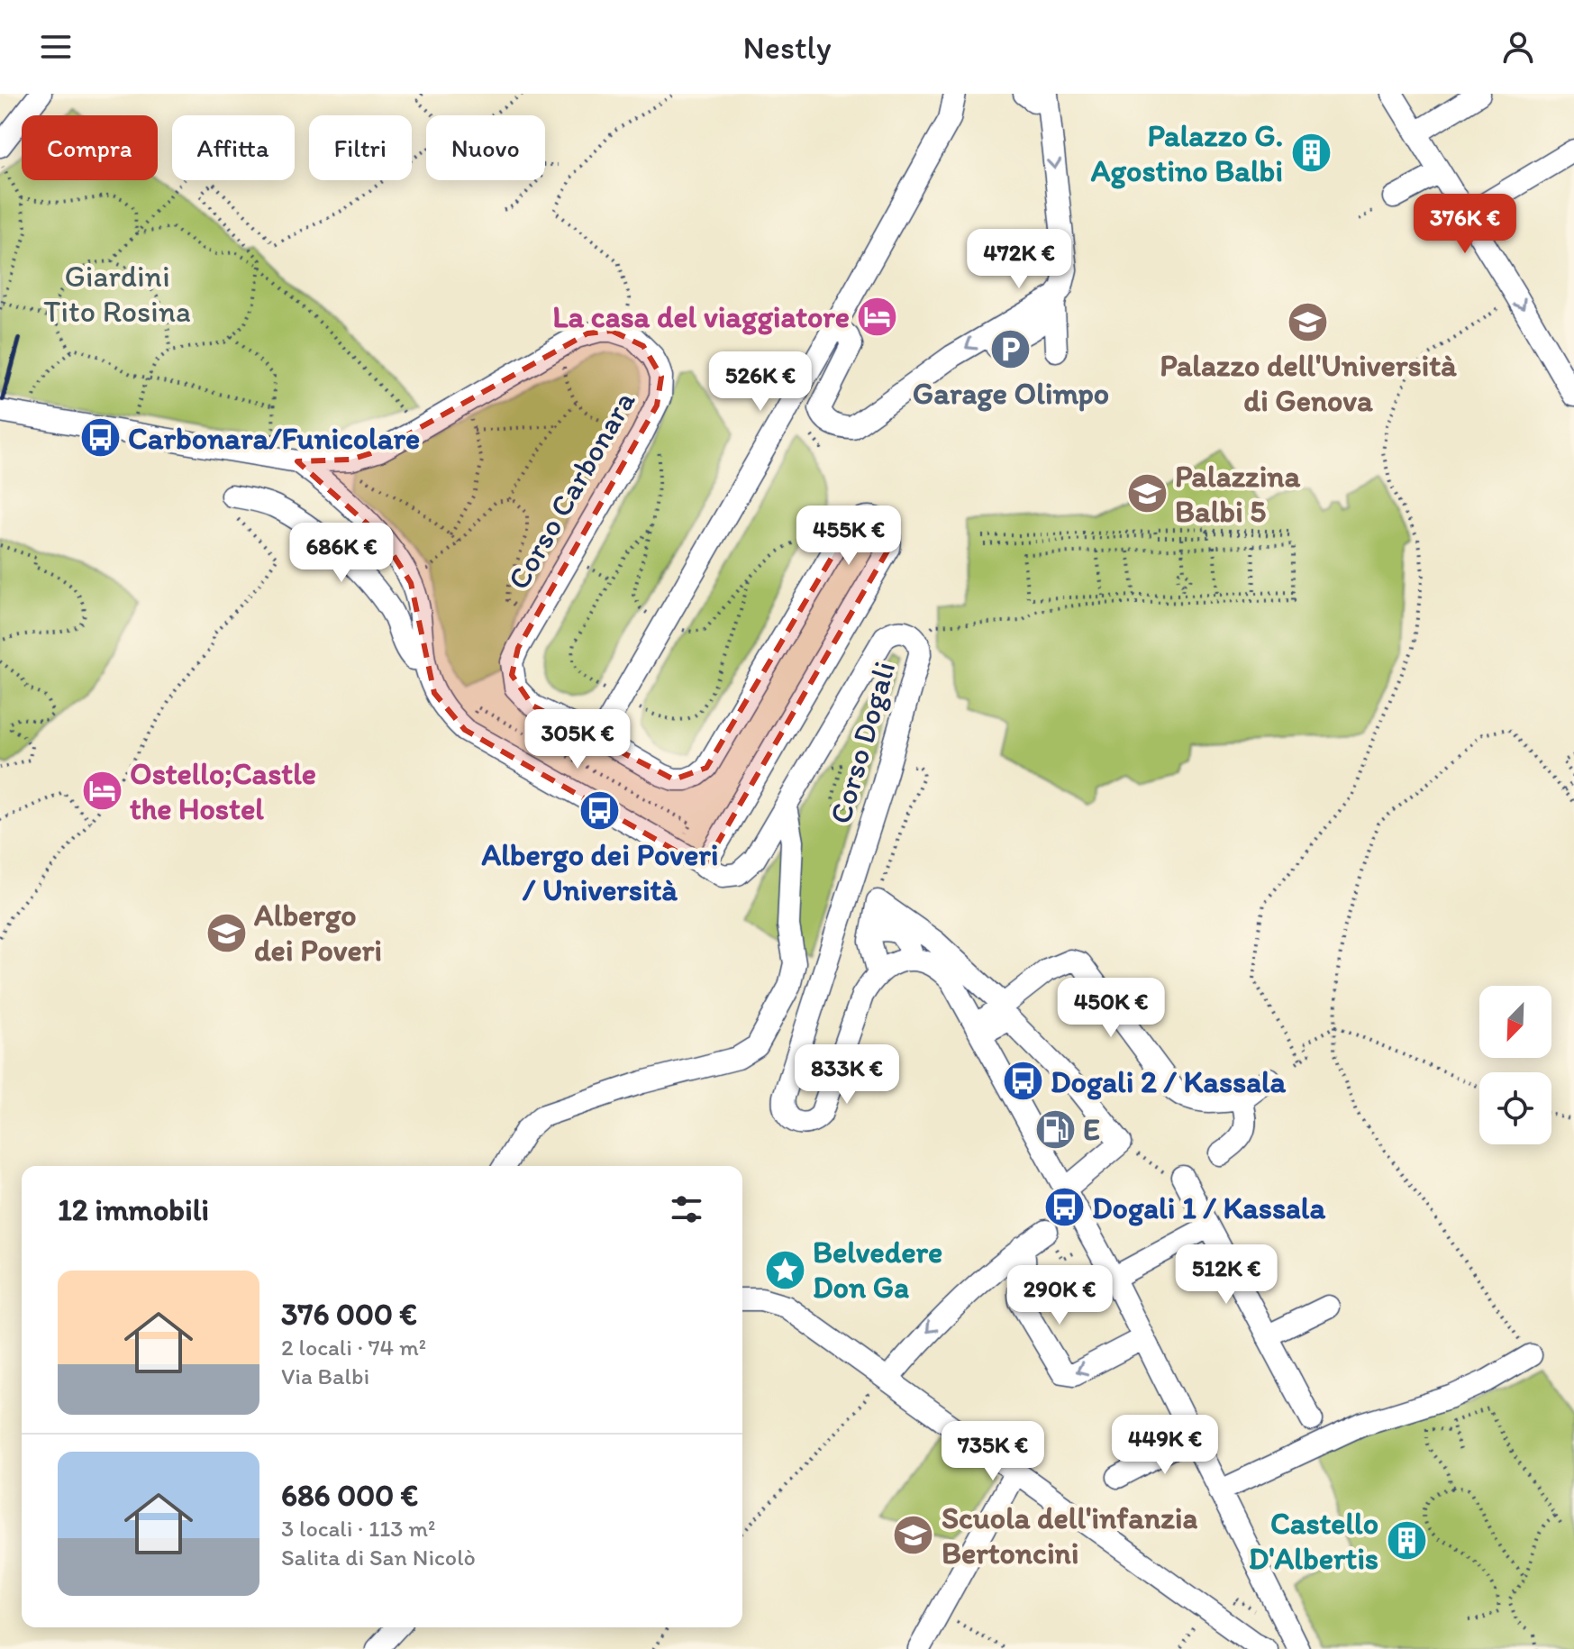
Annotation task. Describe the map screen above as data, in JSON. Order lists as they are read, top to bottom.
{
  "streets": {
    "street": ["Corso Carbonara", "Corso Dogali"]
  },
  "parks": ["Giardini Tito Rosina"],
  "places": {
    "building": ["Palazzo G. Agostino Balbi", "Castello D'Albertis"],
    "hotel": ["La casa del viaggiatore", "Ostello;Castle the Hostel"],
    "school or university": [
      "Palazzo dell'Università di Genova",
      "Palazzina Balbi 5",
      "Albergo dei Poveri",
      "Scuola dell'infanzia Bertoncini"
    ],
    "parking": ["Garage Olimpo"],
    "bus stop": [
      "Carbonara/Funicolare",
      "Albergo dei Poveri / Università",
      "Dogali 2 / Kassala",
      "Dogali 1 / Kassala"
    ],
    "fuel station": ["E"],
    "place": ["Belvedere Don Ga"]
  },
  "north": "bottom left",
  "page": {
    "header": "Nestly",
    "chip": [
      "Compra",
      "Affitta",
      "Filtri",
      "Nuovo"
    ],
    "price": [
      "376K €",
      "472K €",
      "526K €",
      "455K €",
      "686K €",
      "305K €",
      "450K €",
      "833K €",
      "512K €",
      "290K €",
      "449K €",
      "735K €"
    ],
    "heading": "12 immobili",
    "list": [
      {
        "name": "376 000 €",
        "note": "2 locali · 74 m² · Via Balbi"
      },
      {
        "name": "686 000 €",
        "note": "3 locali · 113 m² · Salita di San Nicolò"
      }
    ]
  }
}
